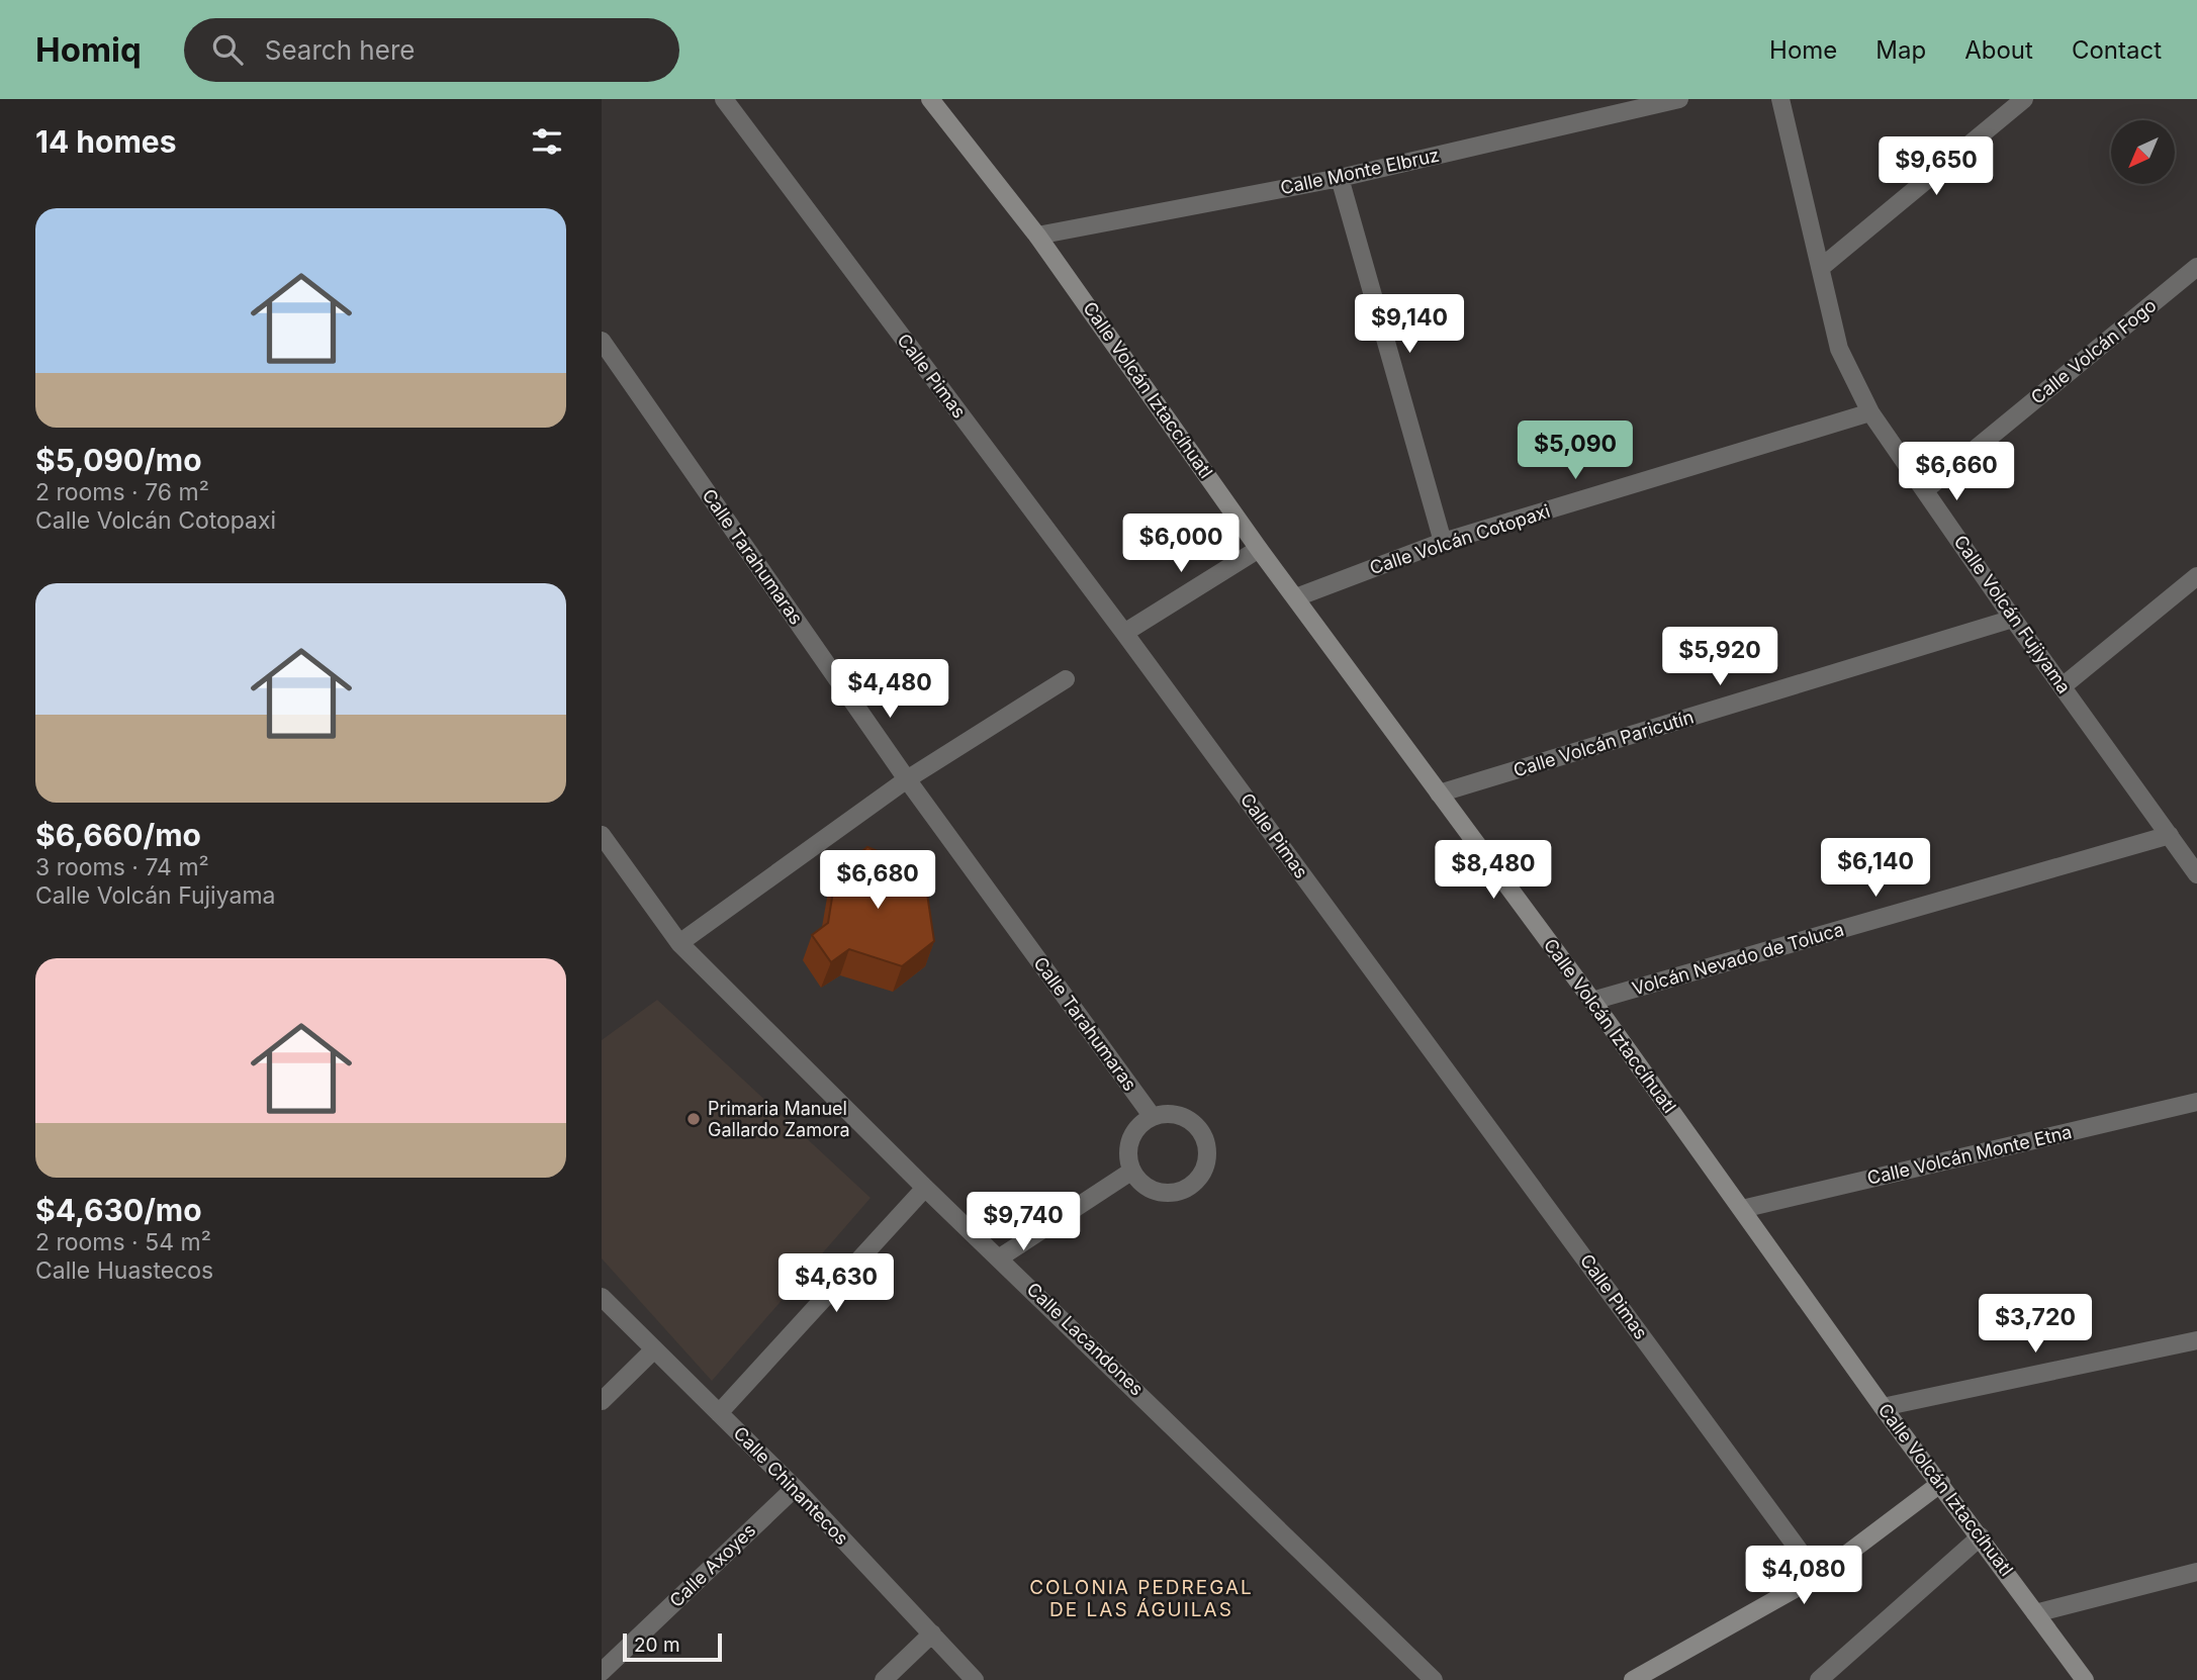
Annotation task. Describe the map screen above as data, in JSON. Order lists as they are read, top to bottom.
{
  "streets": {
    "street": [
      "Calle Monte Elbruz",
      "Calle Volcán Fogo",
      "Calle Pimas",
      "Calle Volcán Iztaccíhuatl",
      "Calle Volcán Cotopaxi",
      "Calle Tarahumaras",
      "Calle Volcán Fujiyama",
      "Calle Volcán Paricutín",
      "Volcán Nevado de Toluca",
      "Calle Volcán Monte Etna",
      "Calle Lacandones",
      "Calle Chinantecos",
      "Calle Axoyes"
    ]
  },
  "crossings": [
    ["Calle Monte Elbruz", "Calle Volcán Iztaccíhuatl"],
    ["Calle Volcán Fogo", "Calle Volcán Fujiyama"],
    ["Calle Volcán Iztaccíhuatl", "Calle Volcán Cotopaxi"],
    ["Calle Volcán Iztaccíhuatl", "Calle Volcán Paricutín"],
    ["Calle Volcán Iztaccíhuatl", "Volcán Nevado de Toluca"],
    ["Calle Volcán Iztaccíhuatl", "Calle Volcán Monte Etna"],
    ["Calle Volcán Cotopaxi", "Calle Volcán Fujiyama"],
    ["Calle Volcán Fujiyama", "Calle Volcán Paricutín"],
    ["Calle Volcán Fujiyama", "Volcán Nevado de Toluca"],
    ["Calle Chinantecos", "Calle Axoyes"]
  ],
  "districts": ["COLONIA PEDREGAL DE LAS ÁGUILAS"],
  "places": ["Primaria Manuel Gallardo Zamora"],
  "scale_bar": "20 m",
  "north": "bottom left",
  "page": {
    "header": "Homiq",
    "search": "Search here",
    "nav": [
      "Home",
      "Map",
      "About",
      "Contact"
    ],
    "heading": "14 homes",
    "price": [
      "$9,650",
      "$9,140",
      "$5,090",
      "$6,660",
      "$6,000",
      "$5,920",
      "$4,480",
      "$6,140",
      "$8,480",
      "$6,680",
      "$9,740",
      "$4,630",
      "$3,720",
      "$4,080"
    ],
    "list": [
      {
        "name": "$5,090/mo",
        "note": "2 rooms · 76 m² · Calle Volcán Cotopaxi"
      },
      {
        "name": "$6,660/mo",
        "note": "3 rooms · 74 m² · Calle Volcán Fujiyama"
      },
      {
        "name": "$4,630/mo",
        "note": "2 rooms · 54 m² · Calle Huastecos"
      }
    ],
    "scale": "20 m"
  }
}
